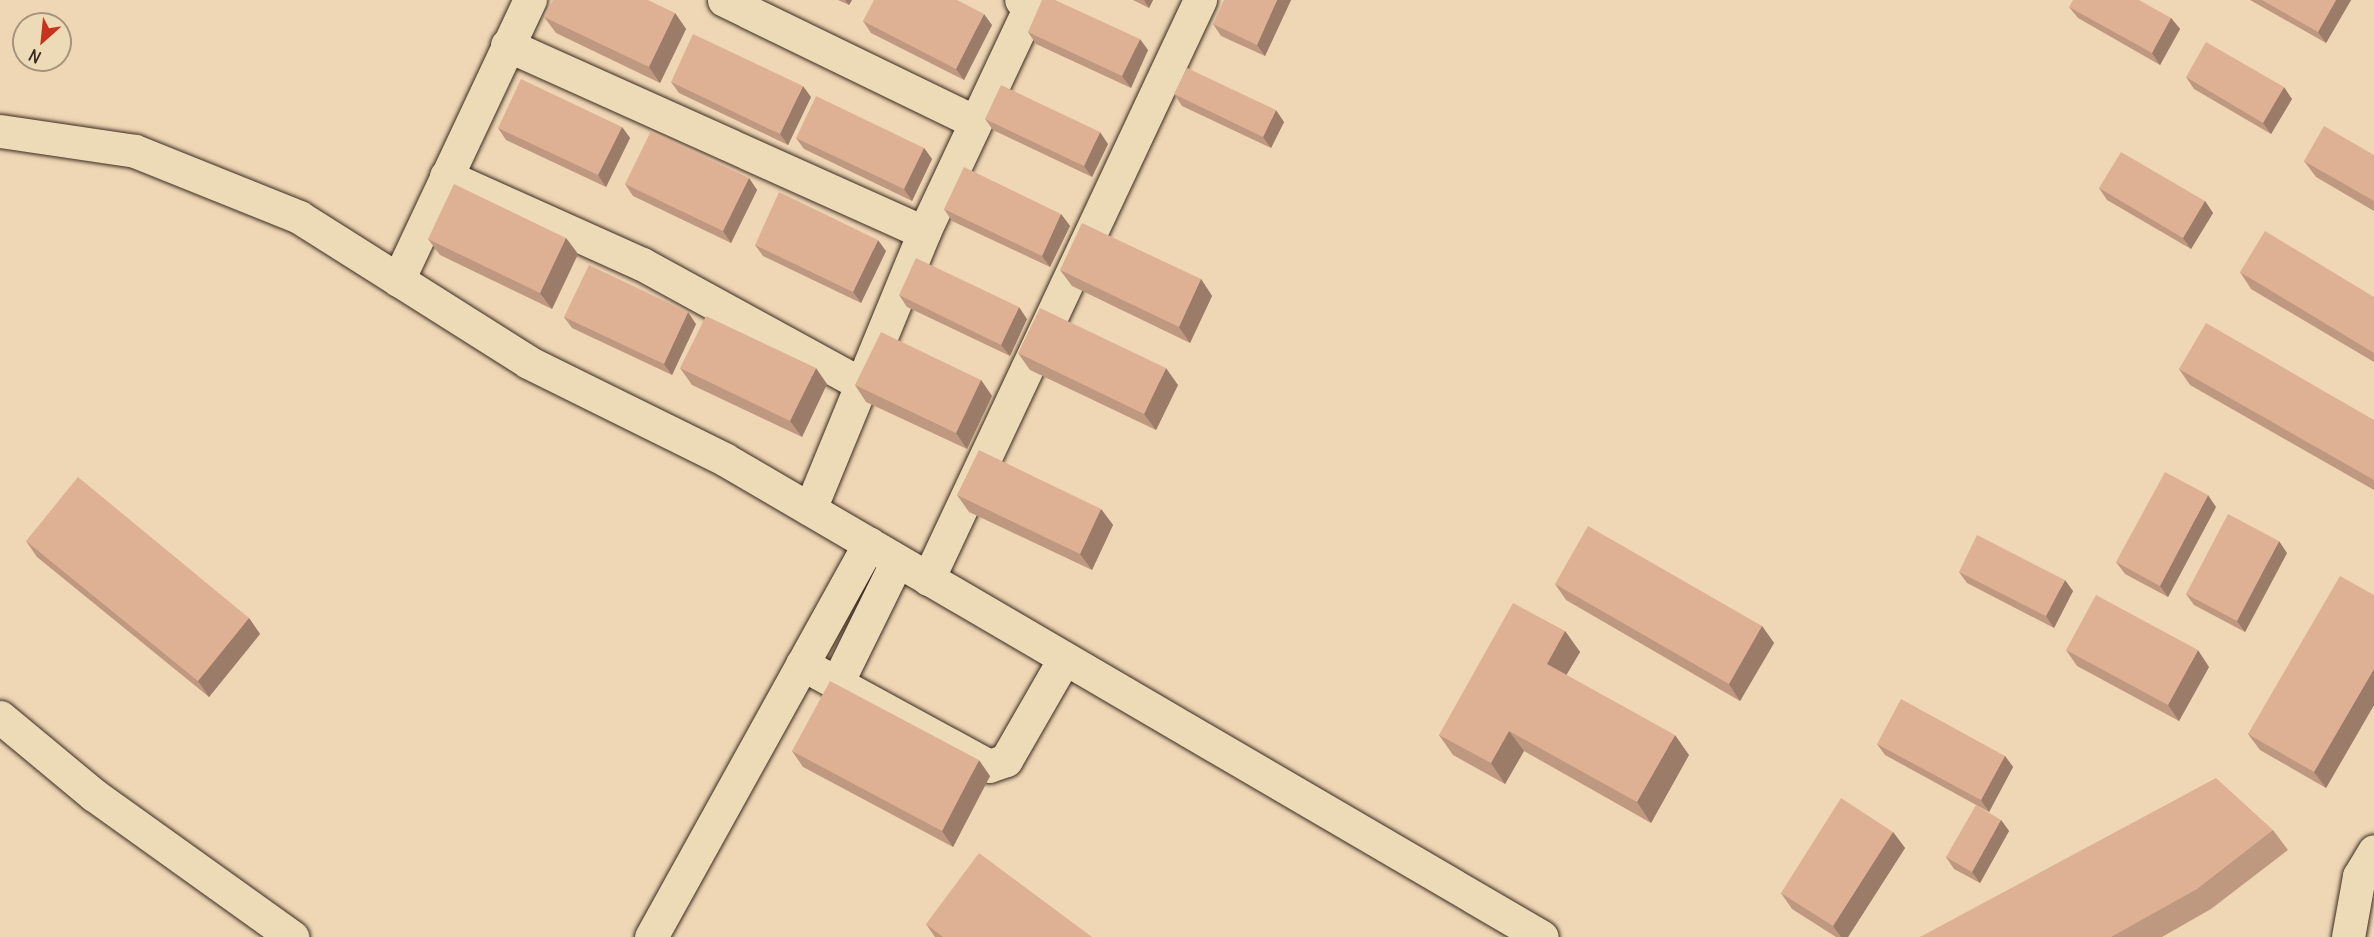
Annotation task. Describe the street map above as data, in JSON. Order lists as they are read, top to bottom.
{
  "north": "bottom left"
}
